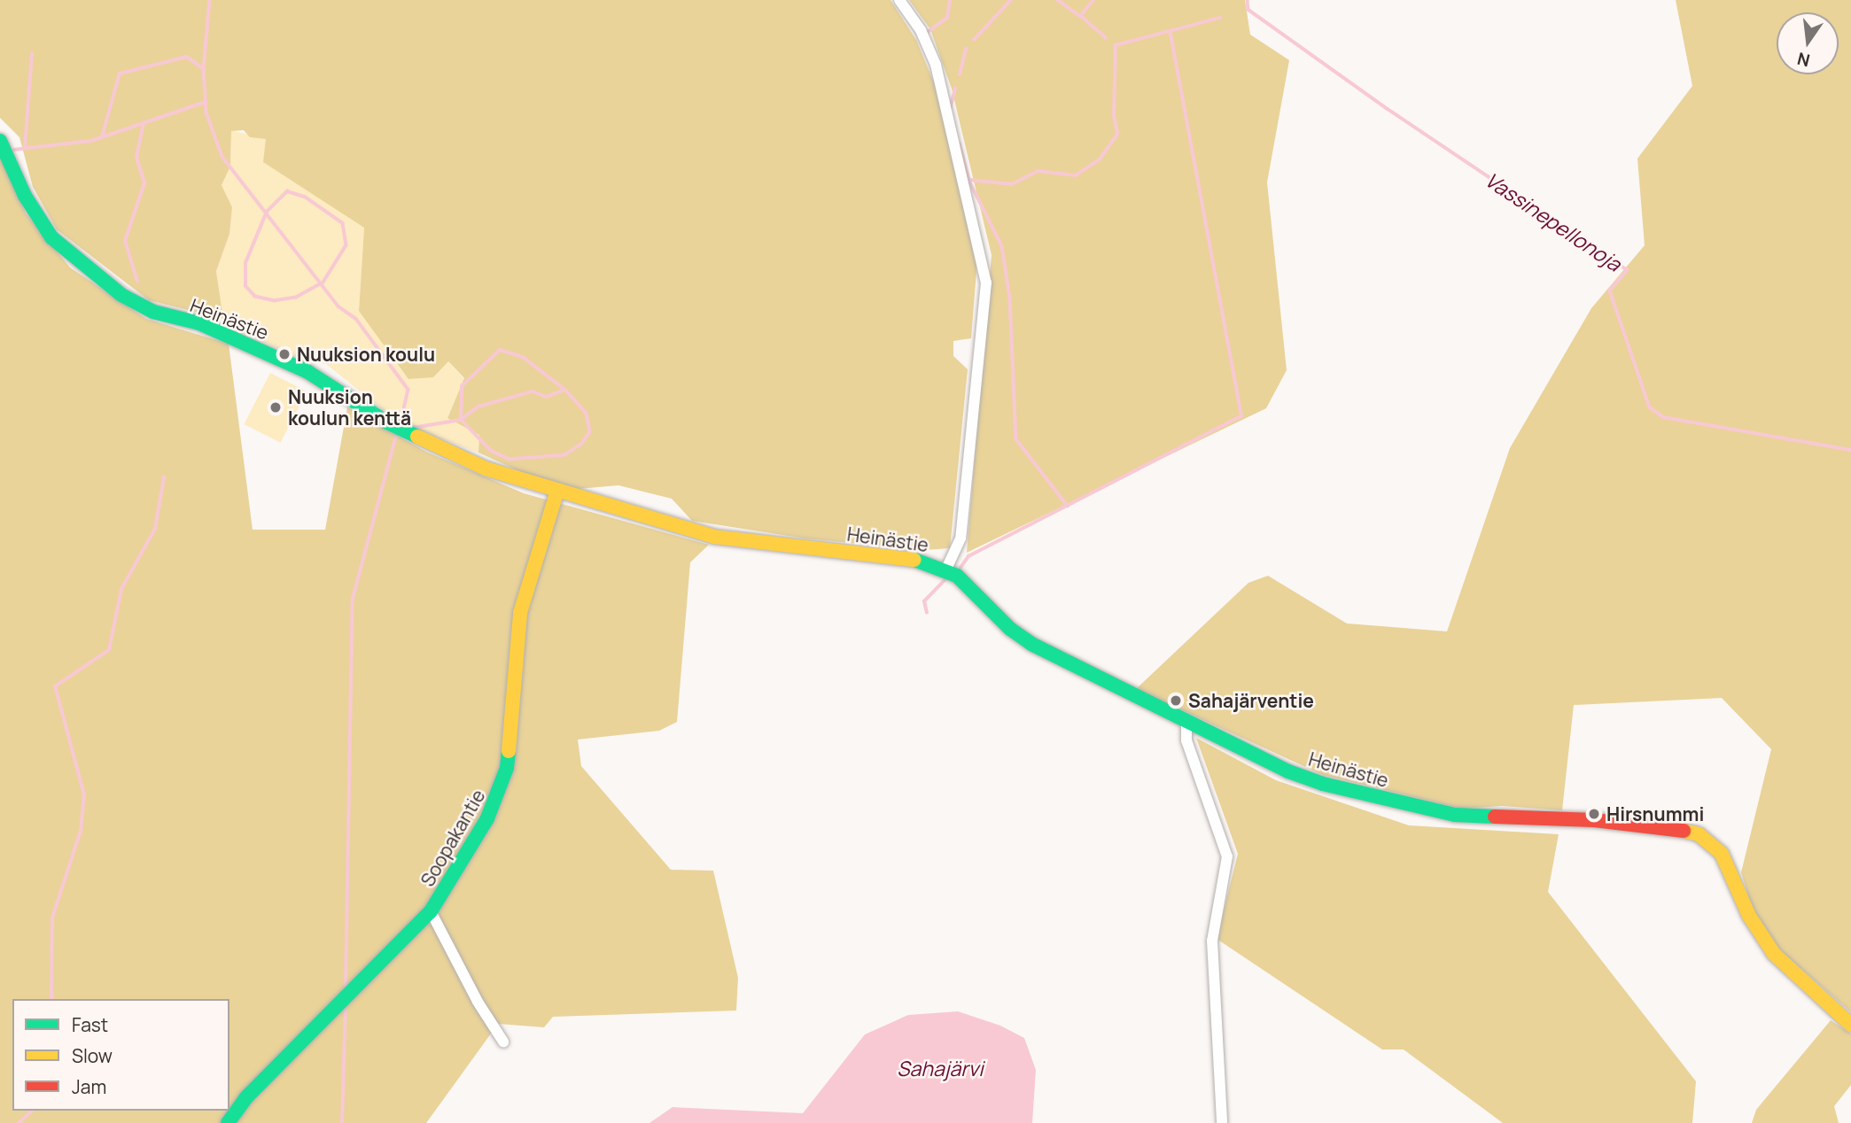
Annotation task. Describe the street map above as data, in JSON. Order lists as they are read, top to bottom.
{
  "streets": {
    "street": ["Heinästie", "Soopakantie"]
  },
  "crossings": [
    ["Heinästie", "Soopakantie"]
  ],
  "water": ["Vassinepellonoja", "Sahajärvi"],
  "places": [
    "Nuuksion koulu",
    "Nuuksion koulun kenttä",
    "Sahajärventie",
    "Hirsnummi"
  ],
  "legend": ["Fast", "Slow", "Jam"],
  "north": "bottom"
}
